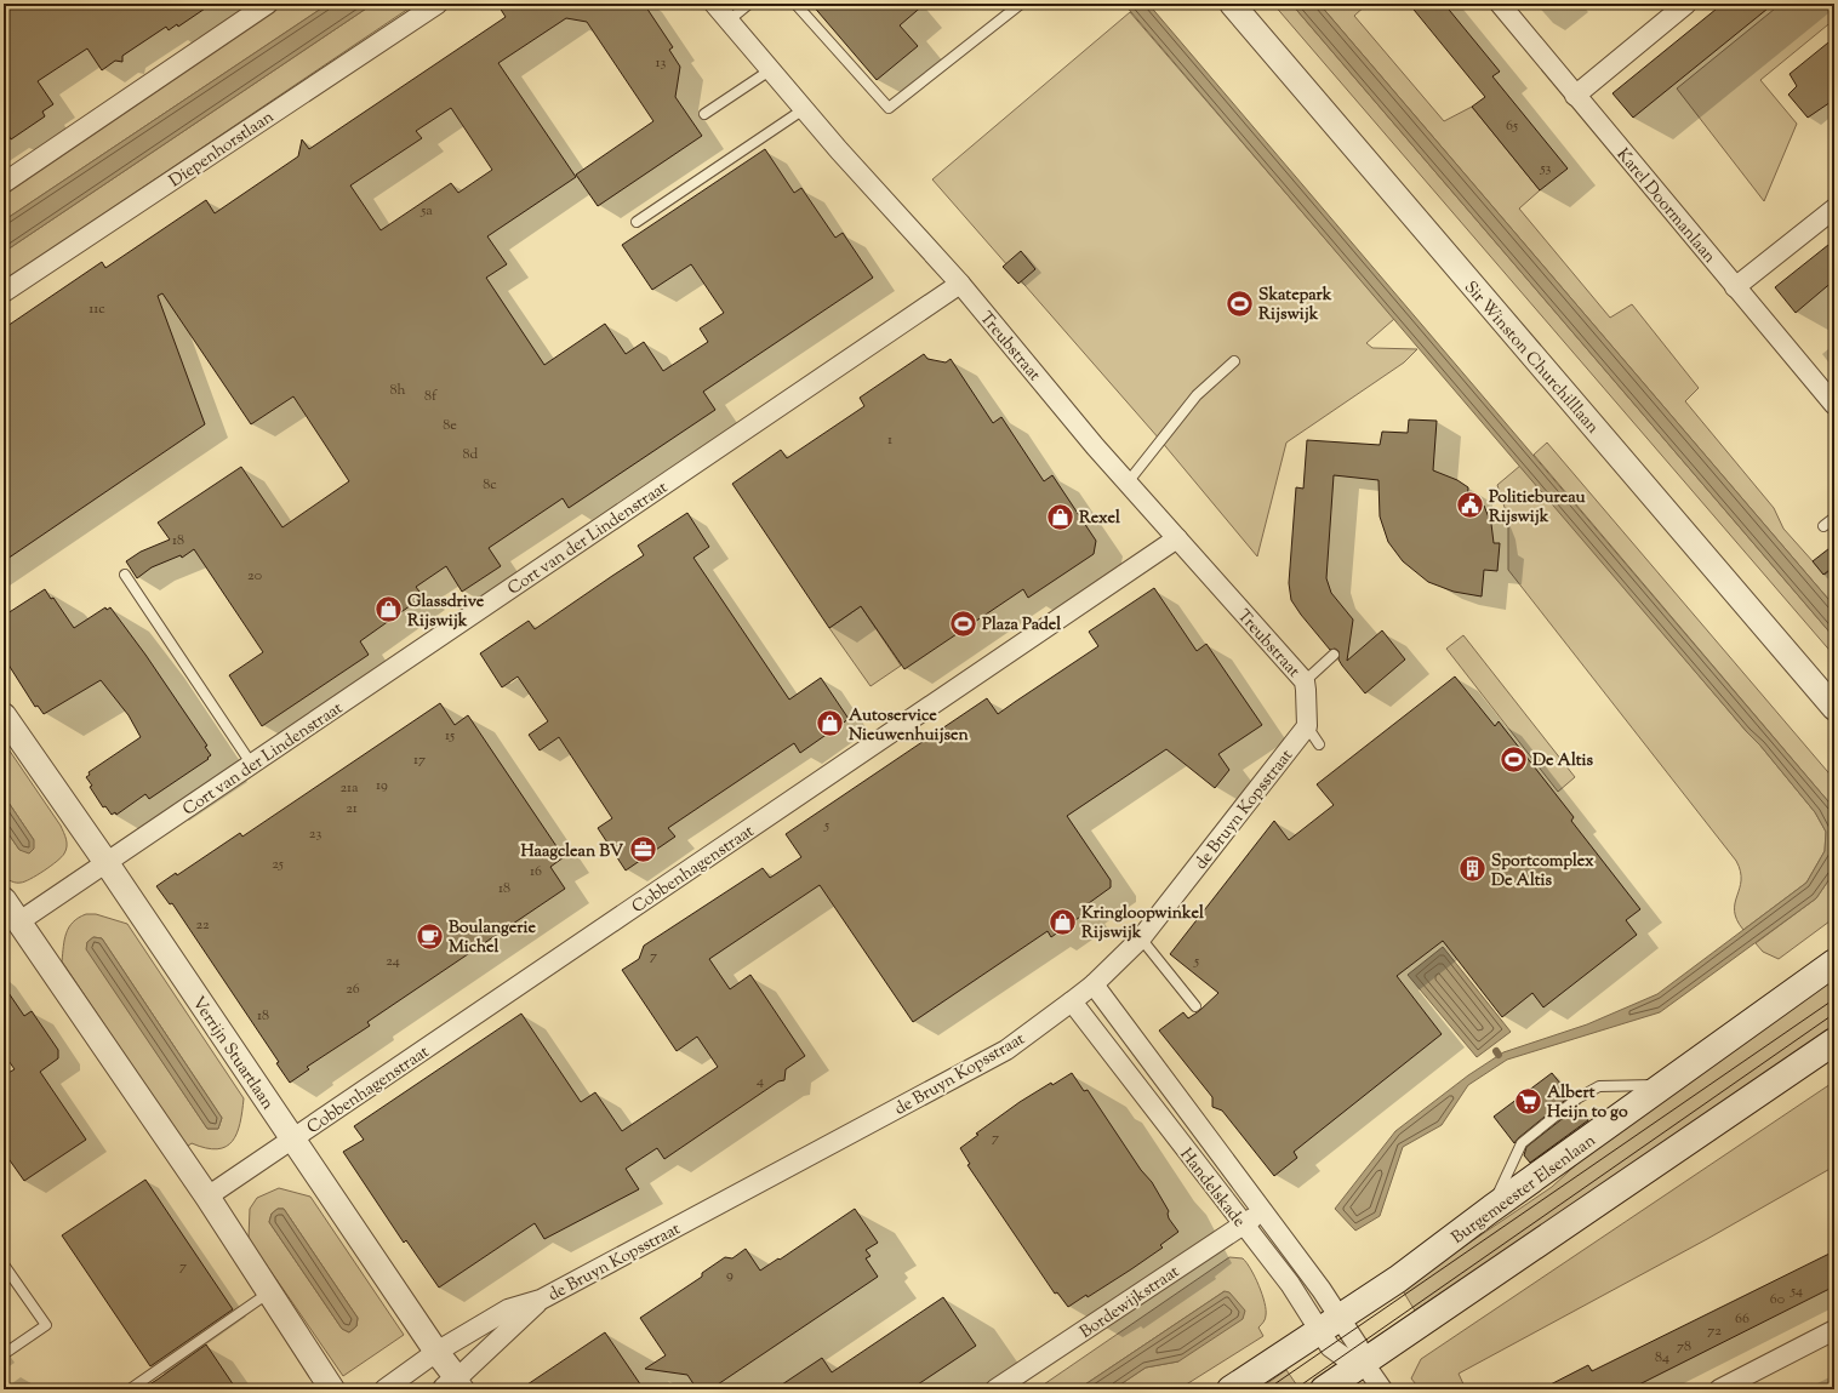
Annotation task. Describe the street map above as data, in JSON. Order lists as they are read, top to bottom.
{
  "streets": {
    "main road": ["Burgemeester Elsenlaan"],
    "street": [
      "Diepenhorstlaan",
      "Karel Doormanlaan",
      "Treubstraat",
      "Sir Winston Churchilllaan",
      "Cort van der Lindenstraat",
      "de Bruyn Kopsstraat",
      "Cobbenhagenstraat",
      "Verrijn Stuartlaan",
      "Handelskade",
      "Bordewijkstraat"
    ]
  },
  "crossings": [
    ["Treubstraat", "Cort van der Lindenstraat"],
    ["Treubstraat", "Cobbenhagenstraat"],
    ["Cort van der Lindenstraat", "Verrijn Stuartlaan"],
    ["de Bruyn Kopsstraat", "Verrijn Stuartlaan"],
    ["de Bruyn Kopsstraat", "Handelskade"],
    ["Cobbenhagenstraat", "Verrijn Stuartlaan"],
    ["Handelskade", "Burgemeester Elsenlaan"],
    ["Handelskade", "Bordewijkstraat"]
  ],
  "places": {
    "sports": ["Skatepark Rijswijk", "Plaza Padel", "De Altis"],
    "public building": ["Politiebureau Rijswijk"],
    "shop": [
      "Rexel",
      "Glassdrive Rijswijk",
      "Autoservice Nieuwenhuijsen",
      "Kringloopwinkel Rijswijk"
    ],
    "office": ["Haagclean BV"],
    "building": ["Sportcomplex De Altis"],
    "cafe": ["Boulangerie Michel"],
    "supermarket": ["Albert Heijn to go"]
  },
  "house_numbers": [
    "13",
    "65",
    "53",
    "5a",
    "11c",
    "8h",
    "8f",
    "8e",
    "1",
    "8d",
    "8c",
    "18",
    "20",
    "15",
    "17",
    "19",
    "21a",
    "21",
    "5",
    "23",
    "25",
    "16",
    "18",
    "22",
    "7",
    "24",
    "5",
    "26",
    "18",
    "4",
    "7",
    "7",
    "9",
    "54",
    "60",
    "66",
    "72",
    "78",
    "84"
  ]
}
